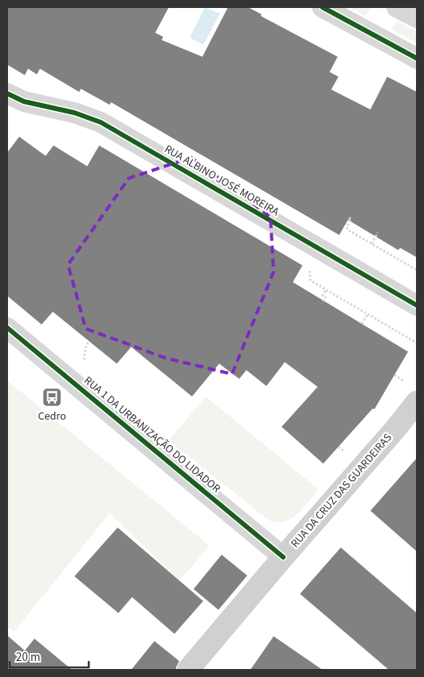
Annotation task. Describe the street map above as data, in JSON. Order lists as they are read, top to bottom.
{
  "streets": {
    "main road": ["RUA DA CRUZ DAS GUARDEIRAS"],
    "street": ["RUA ALBINO JOSÉ MOREIRA", "RUA 1 DA URBANIZAÇÃO DO LIDADOR"]
  },
  "crossings": [
    ["RUA 1 DA URBANIZAÇÃO DO LIDADOR", "RUA DA CRUZ DAS GUARDEIRAS"]
  ],
  "places": {
    "bus stop": ["Cedro"]
  },
  "scale_bar": "20 m"
}
